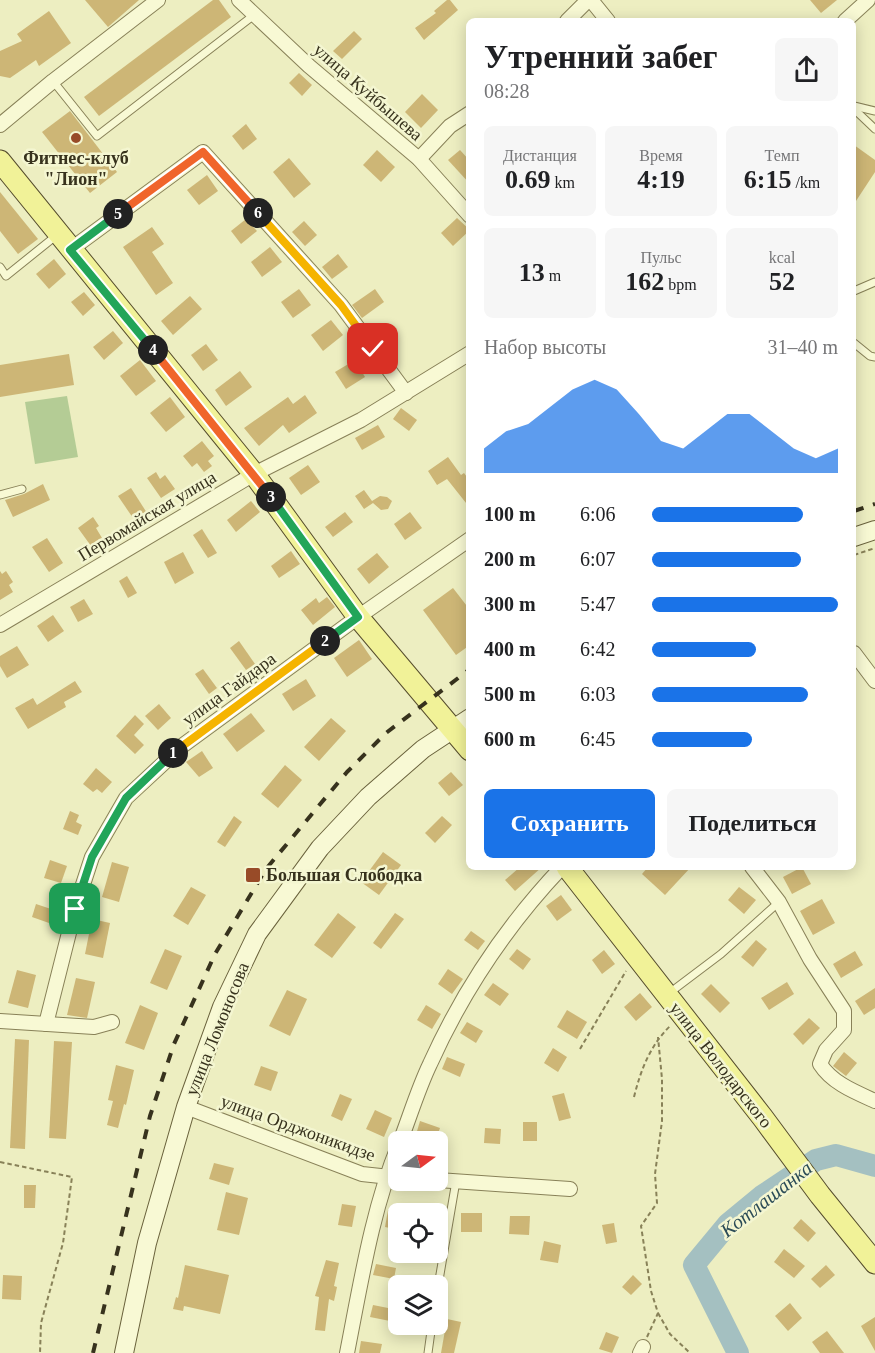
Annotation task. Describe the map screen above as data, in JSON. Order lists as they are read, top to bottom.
{
  "streets": {
    "main road": ["улица Володарского"],
    "street": [
      "улица Куйбышева",
      "Первомайская улица",
      "улица Гайдара",
      "улица Ломоносова",
      "улица Орджоникидзе"
    ]
  },
  "crossings": [
    ["улица Ломоносова", "улица Орджоникидзе"]
  ],
  "water": ["Котлашанка"],
  "places": {
    "other": ["Фитнес-клуб \"Лион\""],
    "transit": ["Большая Слободка"]
  },
  "north": "right",
  "page": {
    "heading": ["Утренний забег", "08:28"],
    "stats": [
      ["Дистанция", "0.69 km"],
      ["Время", "4:19"],
      ["Темп", "6:15 /km"],
      ["13 m"],
      ["Пульс", "162 bpm"],
      ["kcal", "52"]
    ],
    "pins": [
      "6",
      "5",
      "4",
      "3",
      "2",
      "1"
    ],
    "chart": ["Набор высоты", "31–40 m"],
    "list": [
      {
        "name": "100 m",
        "note": "6:06"
      },
      {
        "name": "200 m",
        "note": "6:07"
      },
      {
        "name": "300 m",
        "note": "5:47"
      },
      {
        "name": "400 m",
        "note": "6:42"
      },
      {
        "name": "500 m",
        "note": "6:03"
      },
      {
        "name": "600 m",
        "note": "6:45"
      }
    ],
    "buttons": ["Сохранить", "Поделиться"]
  }
}
